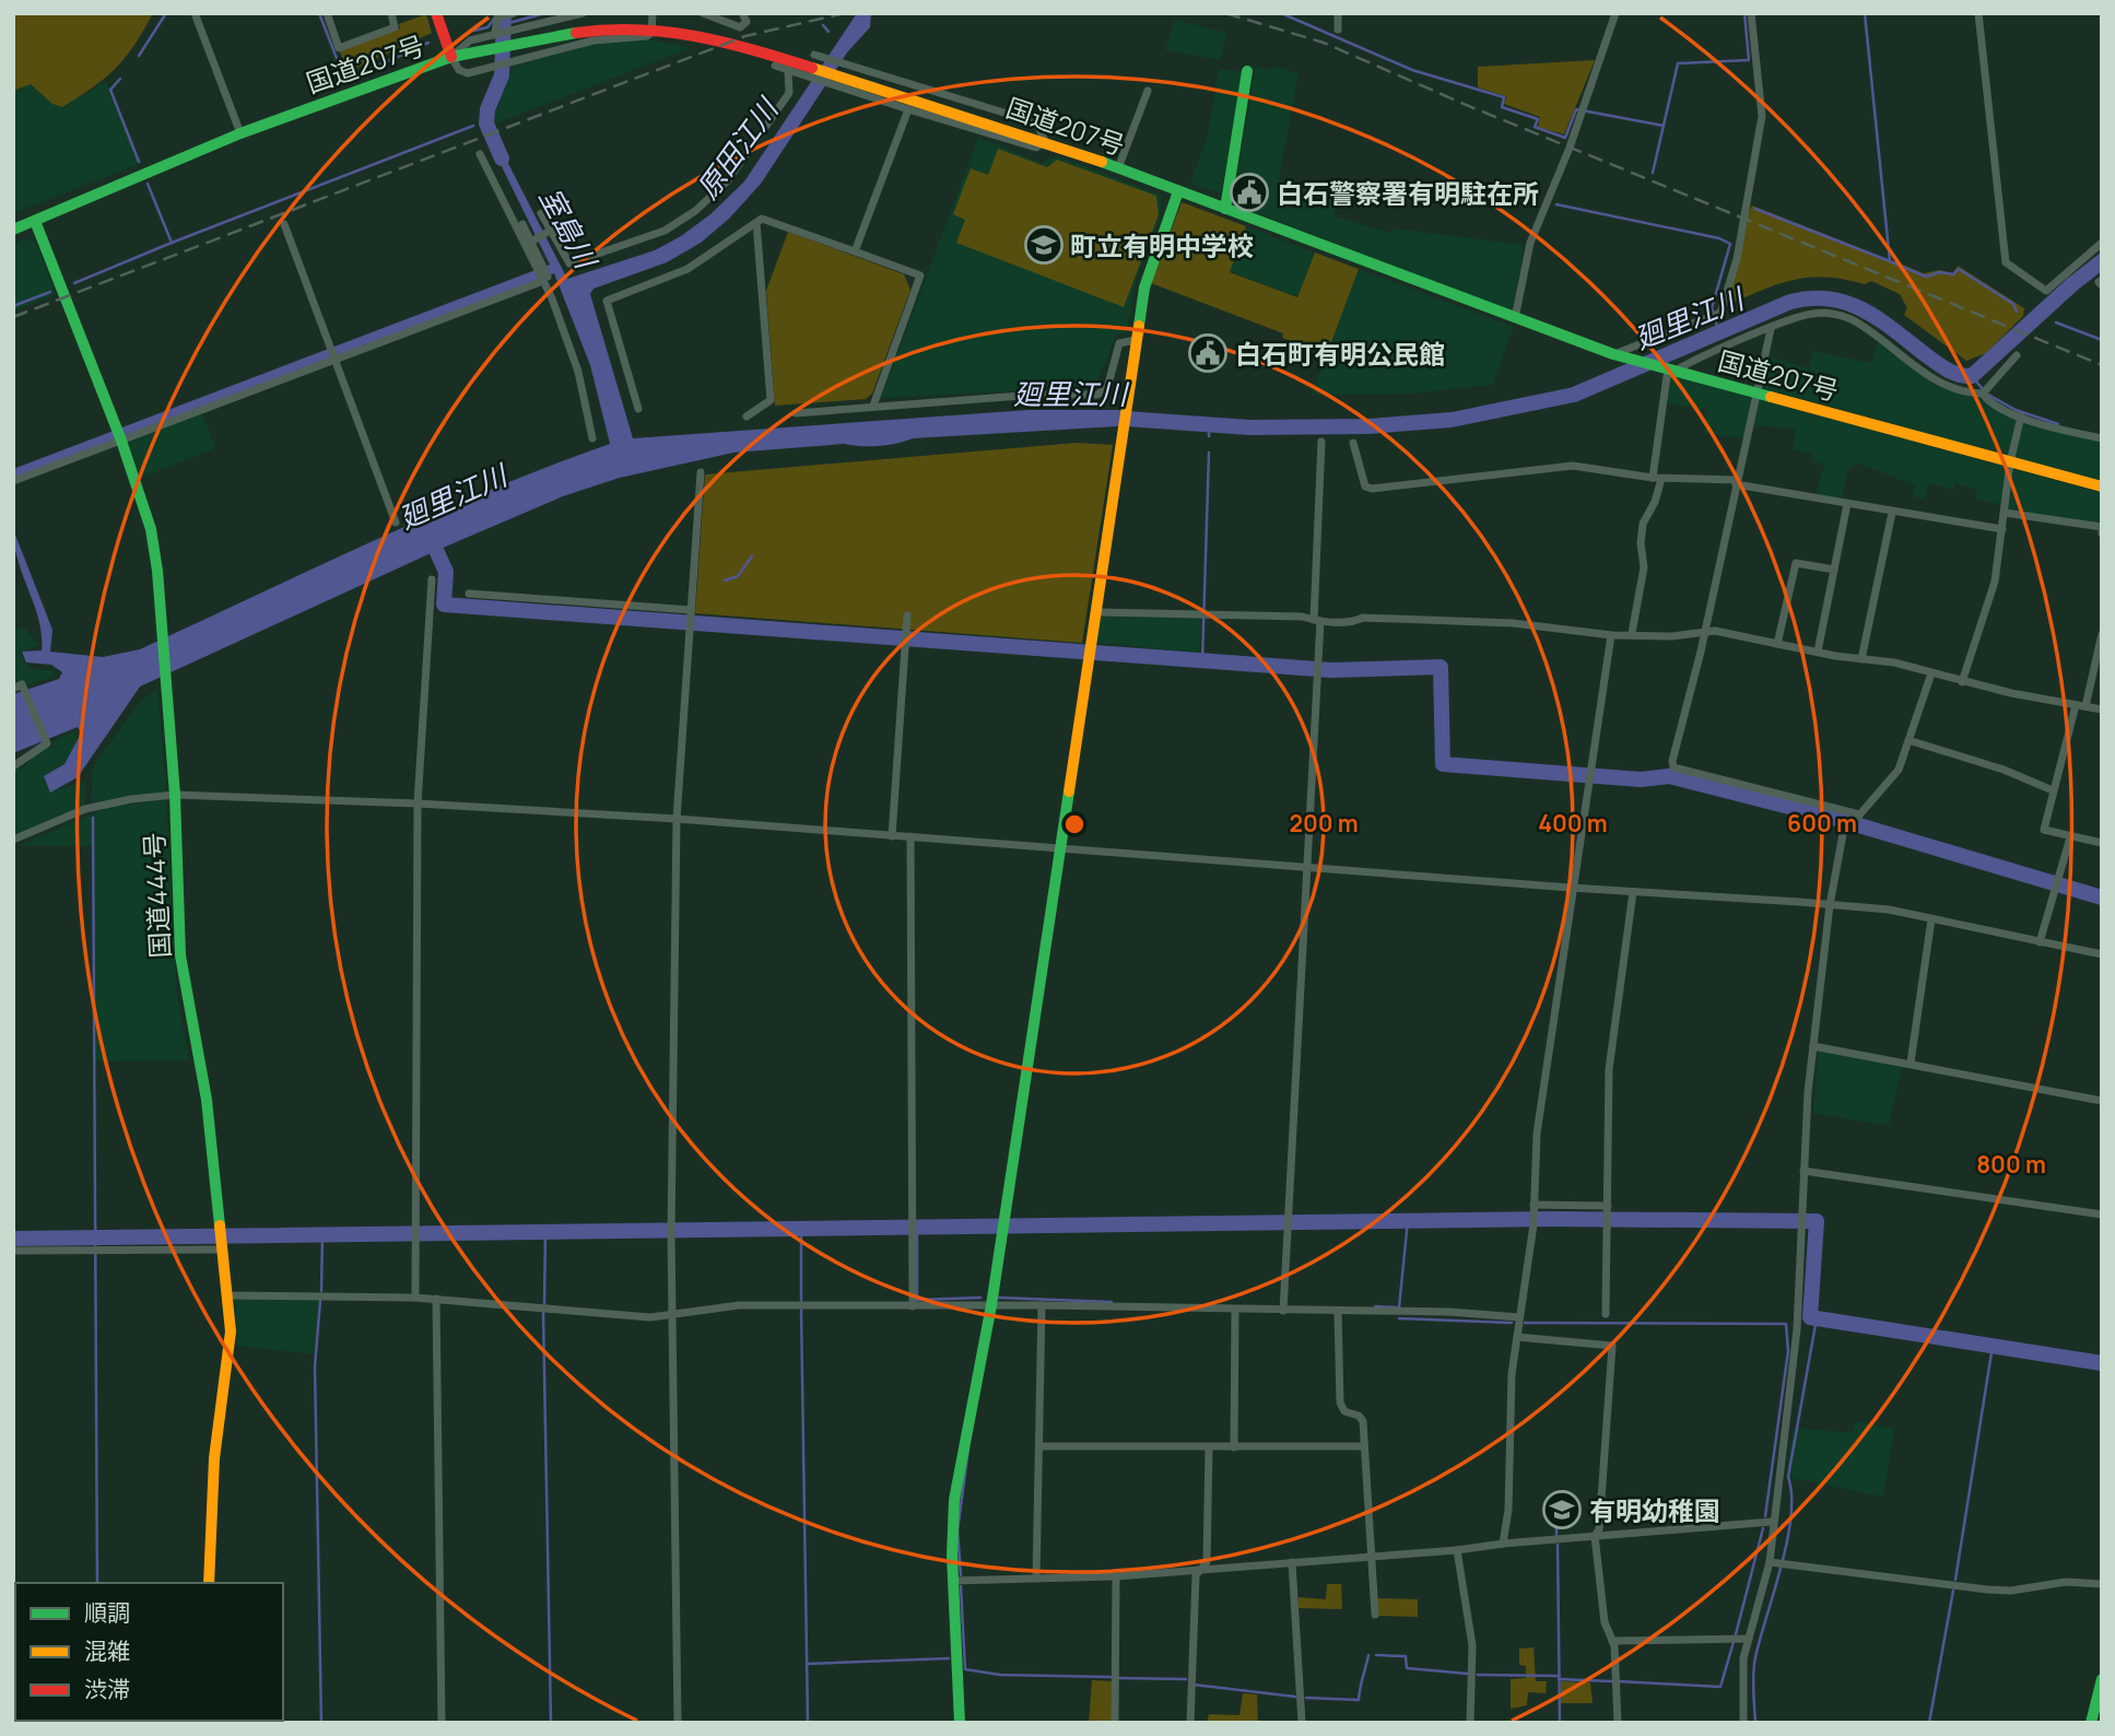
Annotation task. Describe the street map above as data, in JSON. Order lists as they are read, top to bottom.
{
  "streets": {
    "main road": ["国道207号", "国道444号"]
  },
  "crossings": [
    ["国道207号", "国道444号"]
  ],
  "water": ["原田江川", "室島川", "廻里江川"],
  "places": {
    "public building": ["白石警察署有明駐在所", "白石町有明公民館"],
    "school or university": ["町立有明中学校", "有明幼稚園"]
  },
  "legend": ["順調", "混雑", "渋滞"],
  "rings": [
    "200 m",
    "400 m",
    "600 m",
    "800 m"
  ]
}
